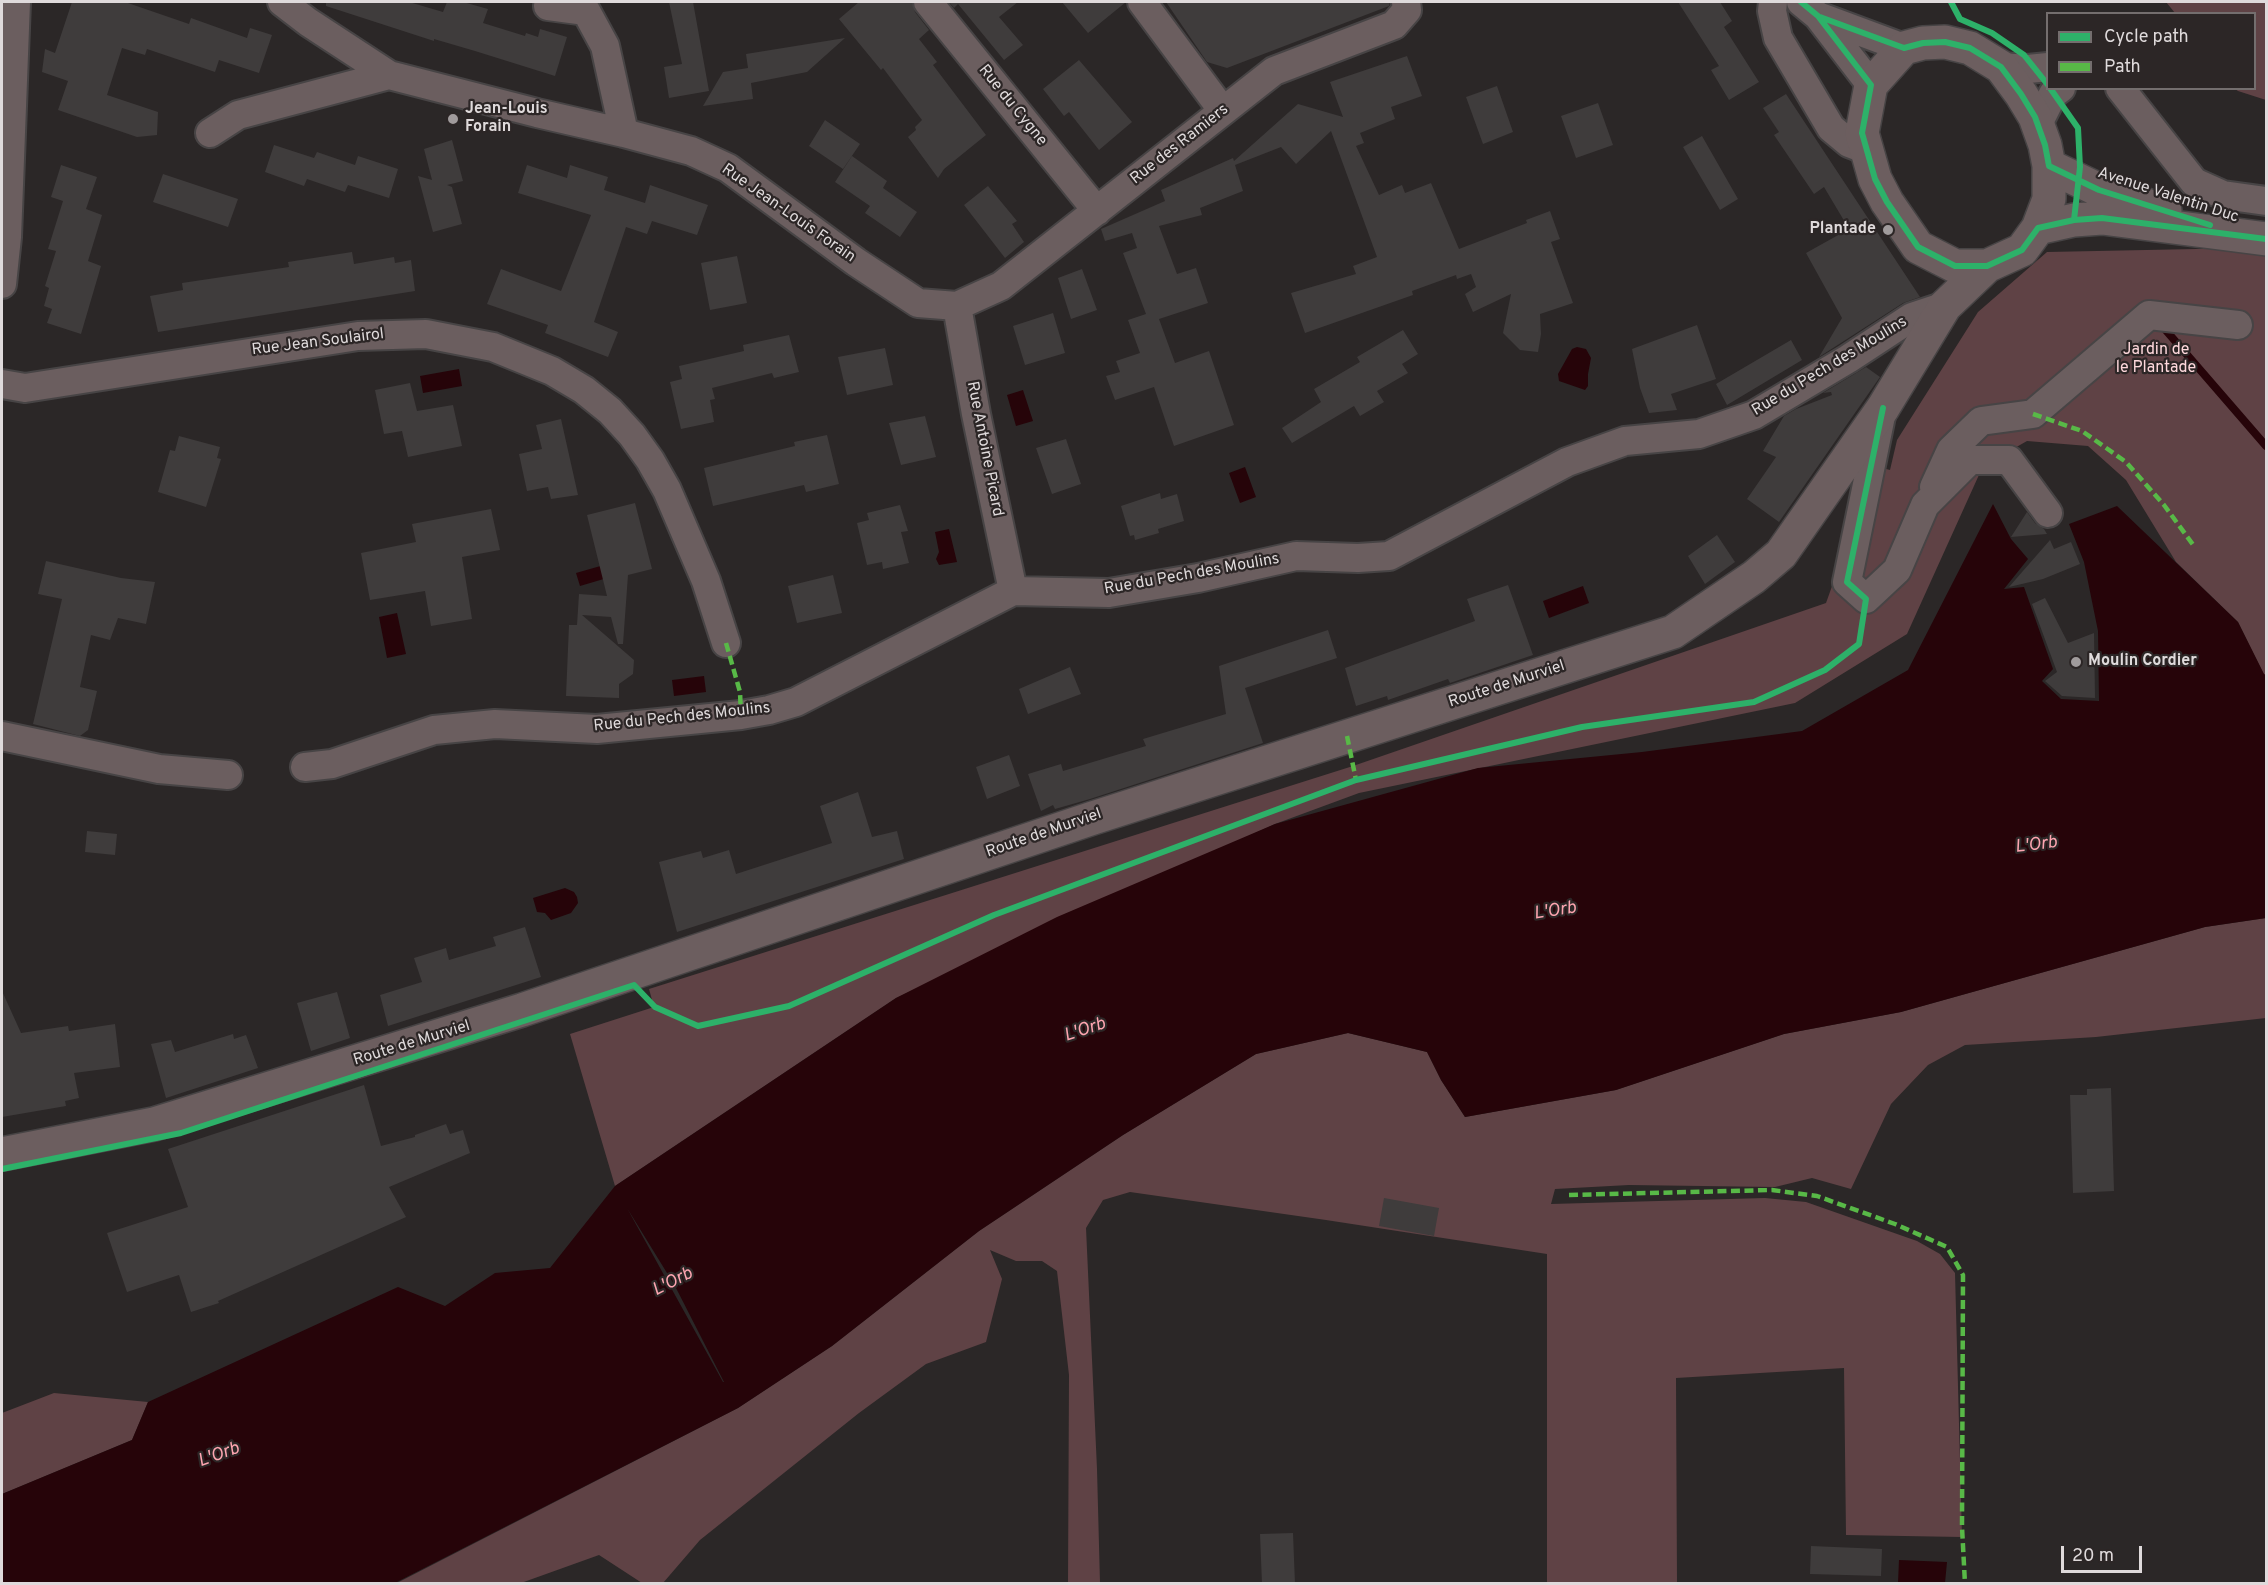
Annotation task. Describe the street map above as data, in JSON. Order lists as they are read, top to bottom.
{
  "streets": {
    "main road": ["Avenue Valentin Duc", "Route de Murviel"],
    "street": [
      "Rue du Cygne",
      "Rue des Ramiers",
      "Rue Jean-Louis Forain",
      "Rue Jean Soulairol",
      "Rue du Pech des Moulins",
      "Rue Antoine Picard"
    ]
  },
  "crossings": [
    ["Rue du Cygne", "Rue des Ramiers"],
    ["Rue des Ramiers", "Rue Jean-Louis Forain"],
    ["Rue des Ramiers", "Rue Antoine Picard"],
    ["Avenue Valentin Duc", "Route de Murviel"],
    ["Rue Jean-Louis Forain", "Rue Antoine Picard"],
    ["Rue du Pech des Moulins", "Rue Antoine Picard"],
    ["Rue du Pech des Moulins", "Route de Murviel"]
  ],
  "water": ["L'Orb"],
  "parks": ["Jardin de le Plantade"],
  "places": ["Jean-Louis Forain", "Plantade", "Moulin Cordier"],
  "legend": ["Cycle path", "Path"],
  "scale_bar": "20 m"
}
